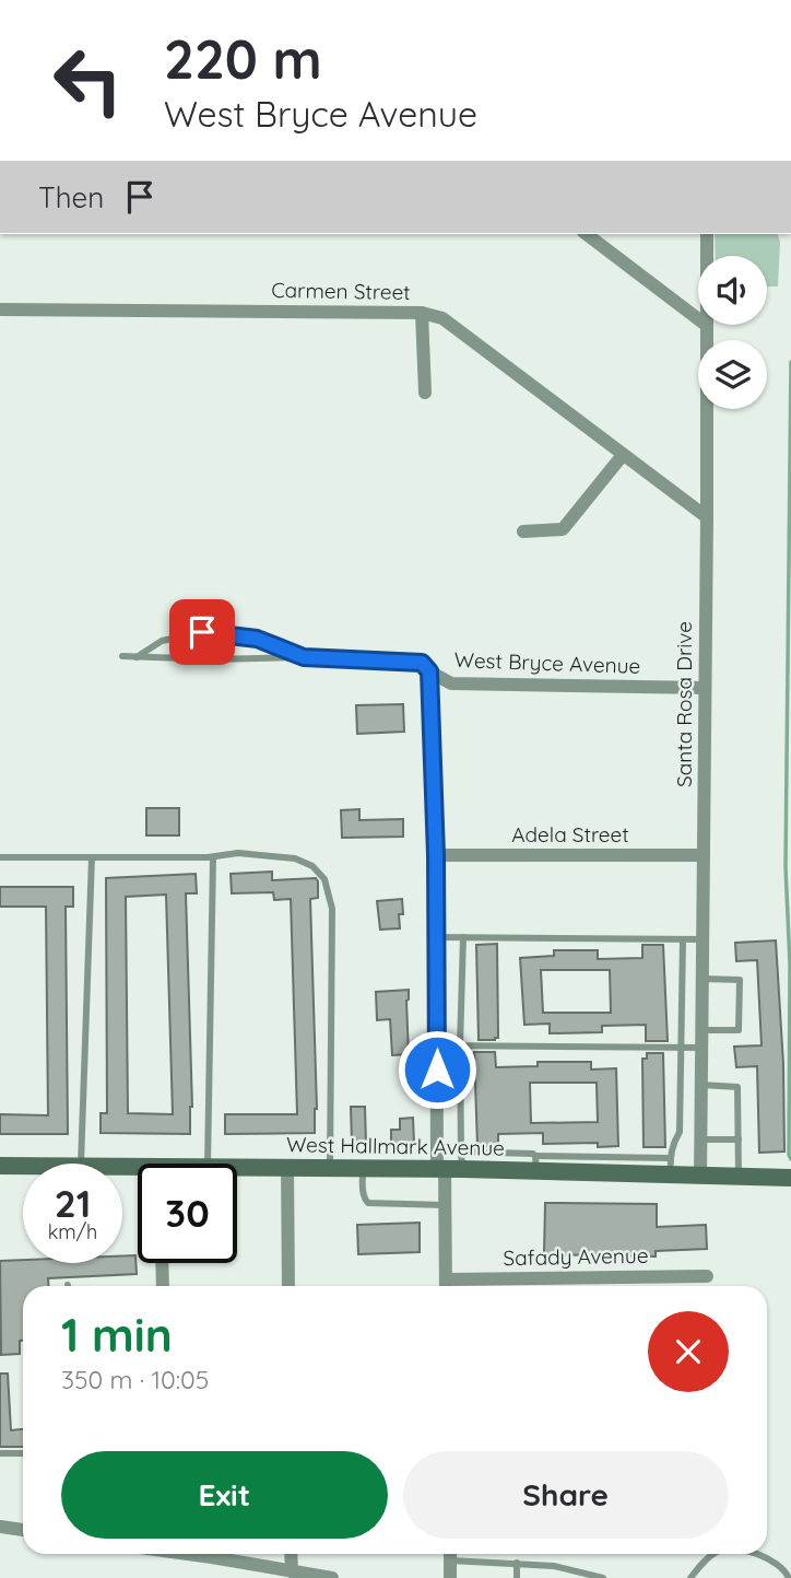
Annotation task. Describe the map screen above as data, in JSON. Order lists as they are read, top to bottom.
{
  "streets": {
    "street": [
      "Carmen Street",
      "West Bryce Avenue",
      "Santa Rosa Drive",
      "Adela Street",
      "West Hallmark Avenue",
      "Safady Avenue"
    ]
  },
  "crossings": [
    ["Carmen Street", "Santa Rosa Drive"],
    ["West Bryce Avenue", "Santa Rosa Drive"],
    ["Santa Rosa Drive", "Adela Street"],
    ["Santa Rosa Drive", "West Hallmark Avenue"]
  ],
  "page": {
    "turn": ["220 m", "West Bryce Avenue"],
    "then": "Then",
    "speed": "21 km/h",
    "limit": "30",
    "heading": ["1 min", "350 m · 10:05"],
    "buttons": ["Exit", "Share"]
  }
}
